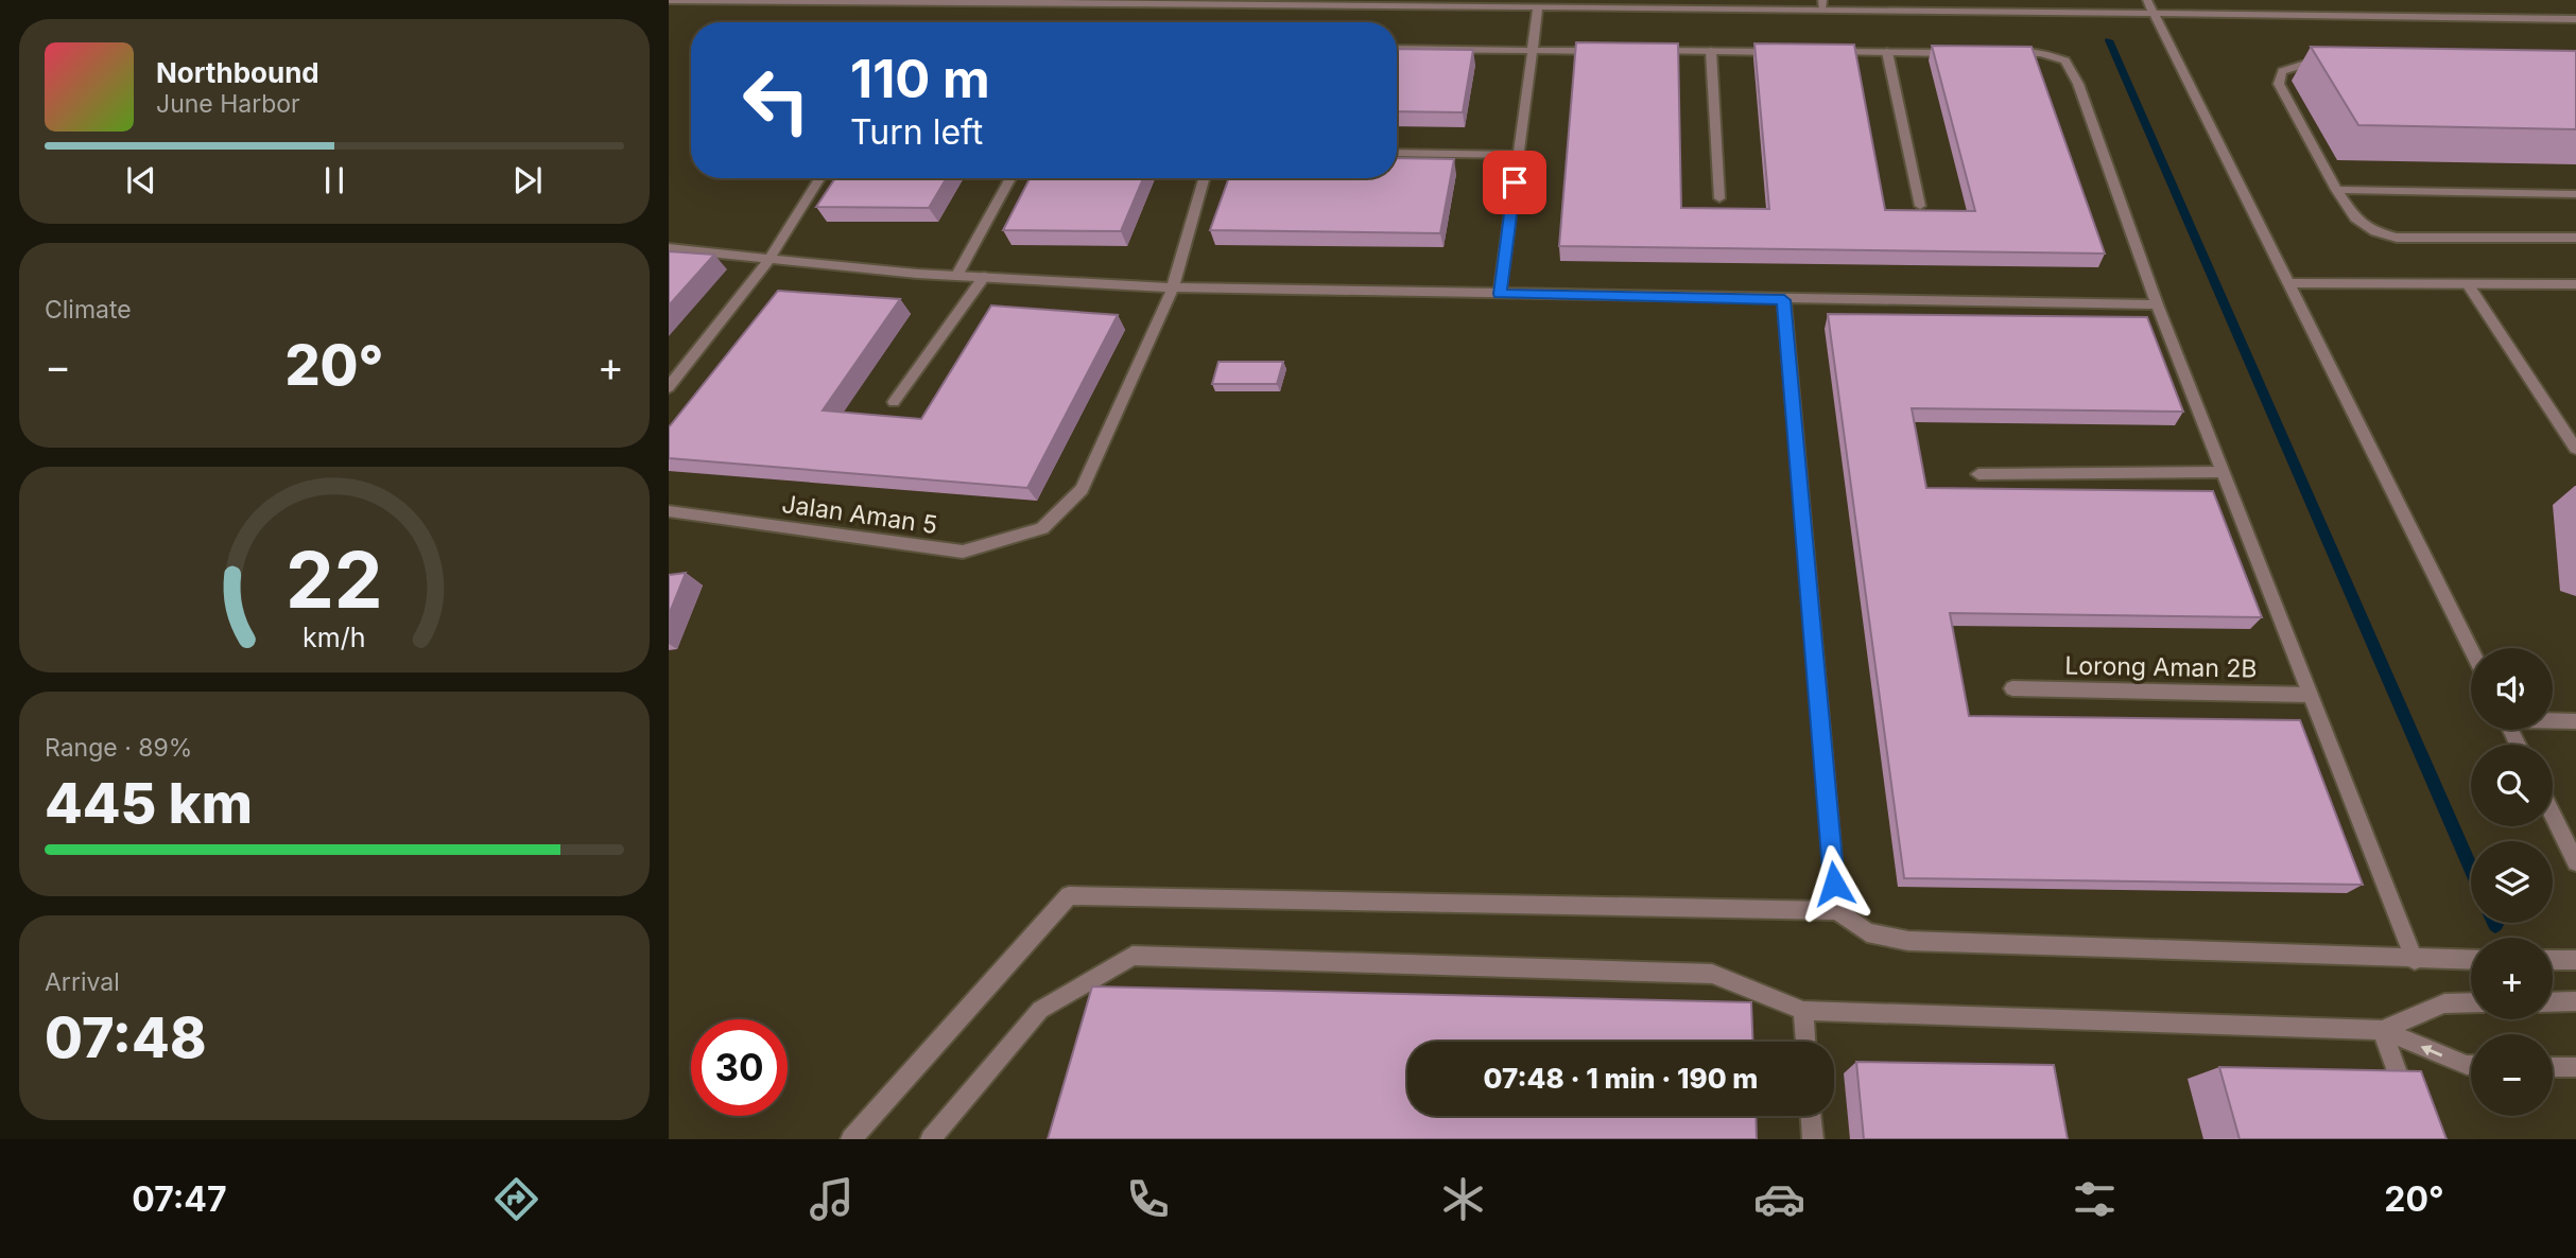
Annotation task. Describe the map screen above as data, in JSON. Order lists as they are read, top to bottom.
{
  "streets": {
    "street": ["Jalan Aman 5", "Lorong Aman 2B"]
  },
  "page": {
    "turn": ["110 m", "Turn left"],
    "song": ["Northbound", "June Harbor"],
    "tile": [
      "Climate",
      ["Range · 89%", "445 km"],
      ["Arrival", "07:48"]
    ],
    "heat": ["−", "20°", "+"],
    "map_buttons": ["+", "−"],
    "limit": "30",
    "trip": "07:48 · 1 min · 190 m",
    "tabs": ["07:47", "20°"],
    "gauge": ["22", "km/h"]
  }
}
